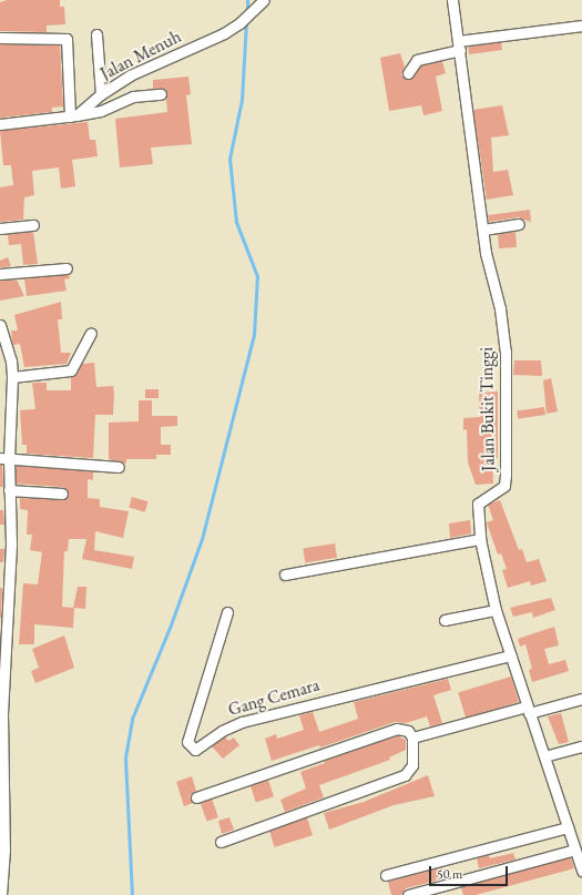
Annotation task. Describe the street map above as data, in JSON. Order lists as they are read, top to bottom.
{
  "streets": {
    "street": ["Jalan Menuh", "Jalan Bukit Tinggi", "Gang Cemara"]
  },
  "crossings": [
    ["Jalan Bukit Tinggi", "Gang Cemara"]
  ],
  "scale_bar": "50 m"
}
